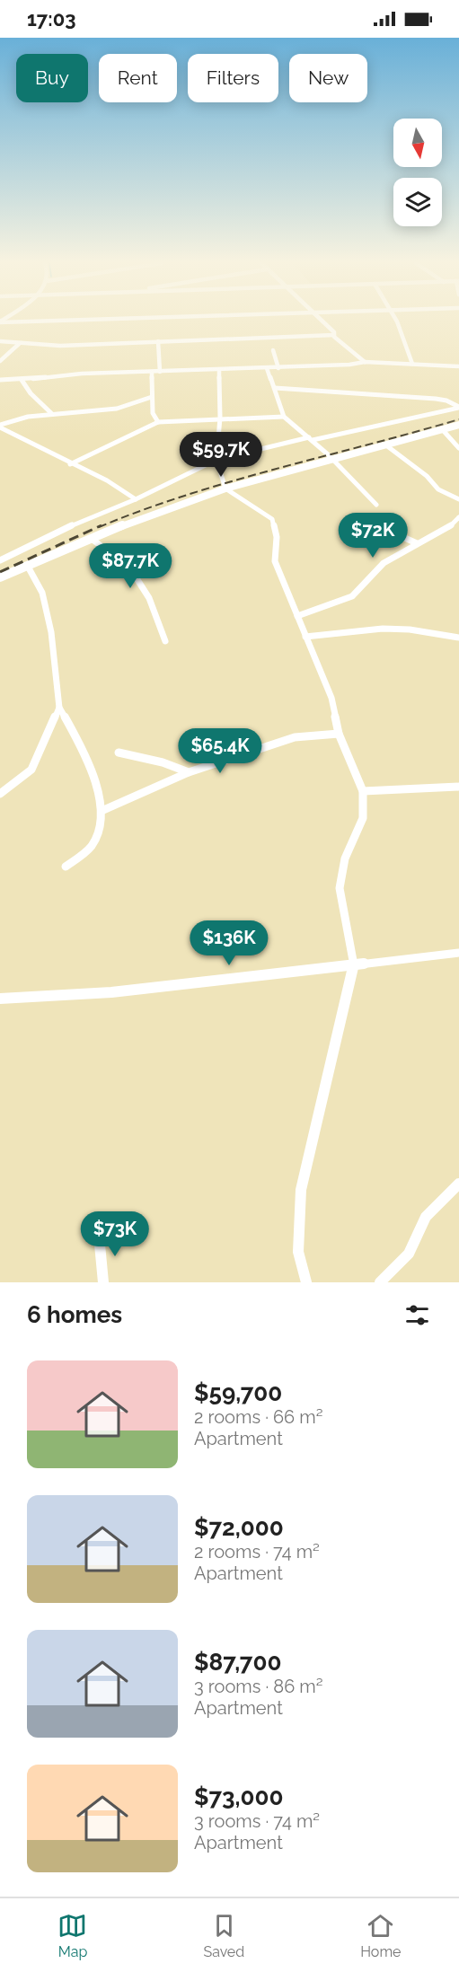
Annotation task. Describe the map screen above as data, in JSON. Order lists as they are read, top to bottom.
{
  "north": "bottom",
  "page": {
    "status": "17:03",
    "chip": [
      "Buy",
      "Rent",
      "Filters",
      "New"
    ],
    "price": [
      "$59.7K",
      "$72K",
      "$87.7K",
      "$65.4K",
      "$136K",
      "$73K"
    ],
    "heading": "6 homes",
    "list": [
      {
        "name": "$59,700",
        "note": "2 rooms · 66 m² · Apartment"
      },
      {
        "name": "$72,000",
        "note": "2 rooms · 74 m² · Apartment"
      },
      {
        "name": "$87,700",
        "note": "3 rooms · 86 m² · Apartment"
      },
      {
        "name": "$73,000",
        "note": "3 rooms · 74 m² · Apartment"
      }
    ],
    "tabs": ["Map", "Saved", "Home"]
  }
}
